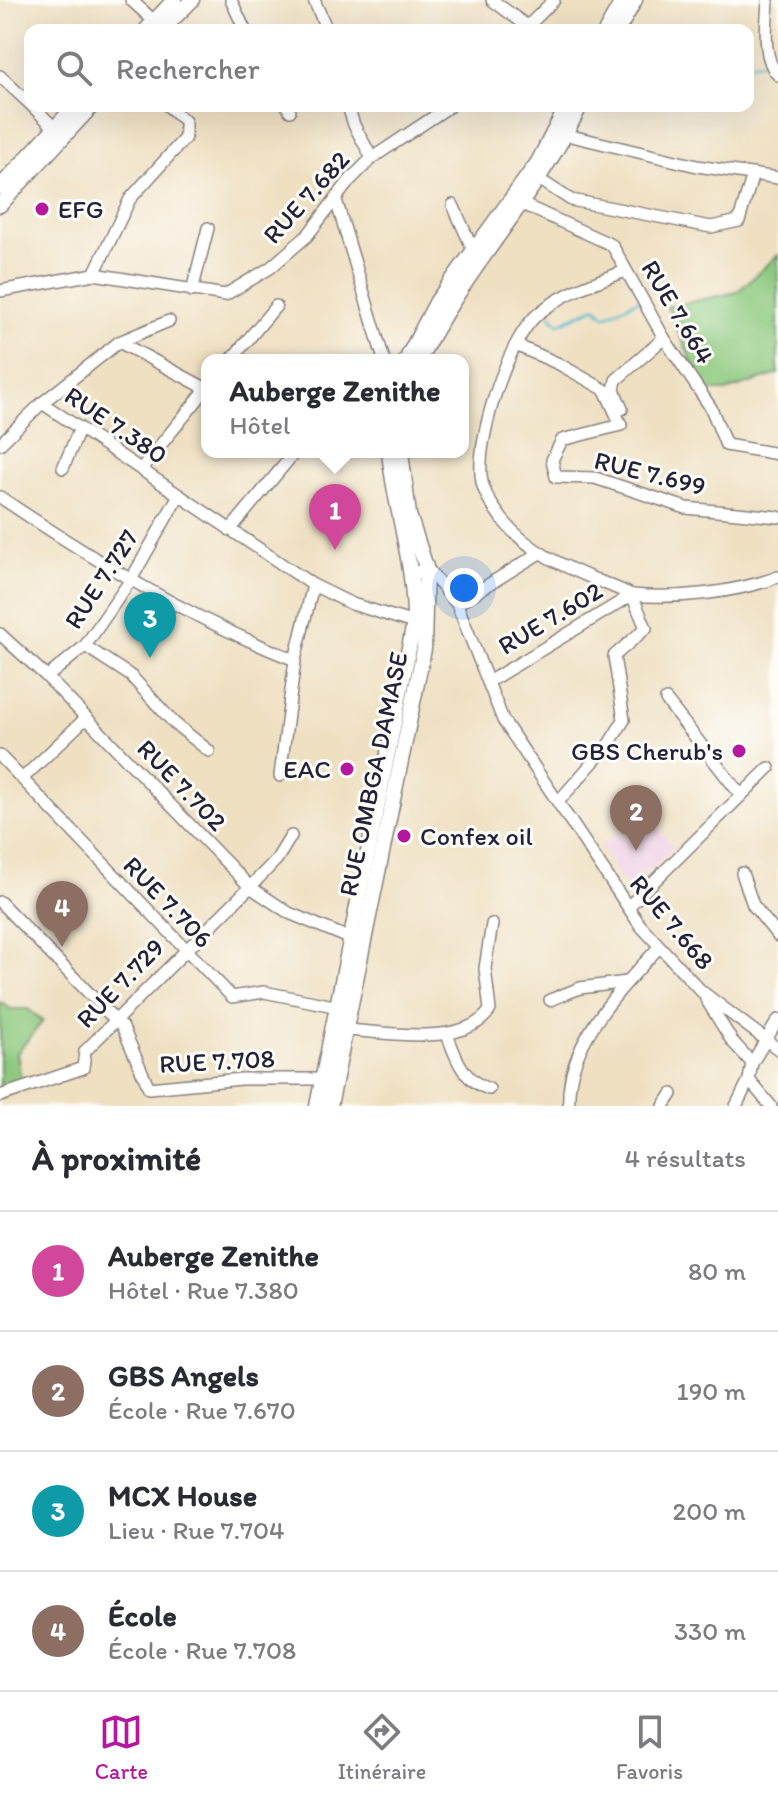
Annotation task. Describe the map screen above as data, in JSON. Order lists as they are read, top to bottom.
{
  "streets": {
    "main road": ["RUE OMBGA DAMASE"],
    "street": [
      "RUE 7.682",
      "RUE 7.664",
      "RUE 7.380",
      "RUE 7.699",
      "RUE 7.727",
      "RUE 7.602",
      "RUE 7.702",
      "RUE 7.706",
      "RUE 7.668",
      "RUE 7.729",
      "RUE 7.708"
    ]
  },
  "crossings": [
    ["RUE 7.380", "RUE 7.727"],
    ["RUE 7.380", "RUE OMBGA DAMASE"],
    ["RUE 7.727", "RUE 7.702"],
    ["RUE 7.602", "RUE 7.668"],
    ["RUE OMBGA DAMASE", "RUE 7.702"],
    ["RUE OMBGA DAMASE", "RUE 7.706"],
    ["RUE OMBGA DAMASE", "RUE 7.668"],
    ["RUE OMBGA DAMASE", "RUE 7.708"],
    ["RUE 7.702", "RUE 7.729"],
    ["RUE 7.706", "RUE 7.729"],
    ["RUE 7.729", "RUE 7.708"]
  ],
  "places": [
    "EFG",
    "GBS Cherub's",
    "EAC",
    "Confex oil"
  ],
  "page": {
    "search": "Rechercher",
    "popup": ["Auberge Zenithe", "Hôtel"],
    "pins": [
      "1",
      "3",
      "2",
      "4"
    ],
    "heading": ["À proximité", "4 résultats"],
    "list": [
      {
        "mark": "1",
        "name": "Auberge Zenithe",
        "note": "Hôtel · Rue 7.380",
        "value": "80 m"
      },
      {
        "mark": "2",
        "name": "GBS Angels",
        "note": "École · Rue 7.670",
        "value": "190 m"
      },
      {
        "mark": "3",
        "name": "MCX House",
        "note": "Lieu · Rue 7.704",
        "value": "200 m"
      },
      {
        "mark": "4",
        "name": "École",
        "note": "École · Rue 7.708",
        "value": "330 m"
      }
    ],
    "nav": ["Carte", "Itinéraire", "Favoris"]
  }
}
